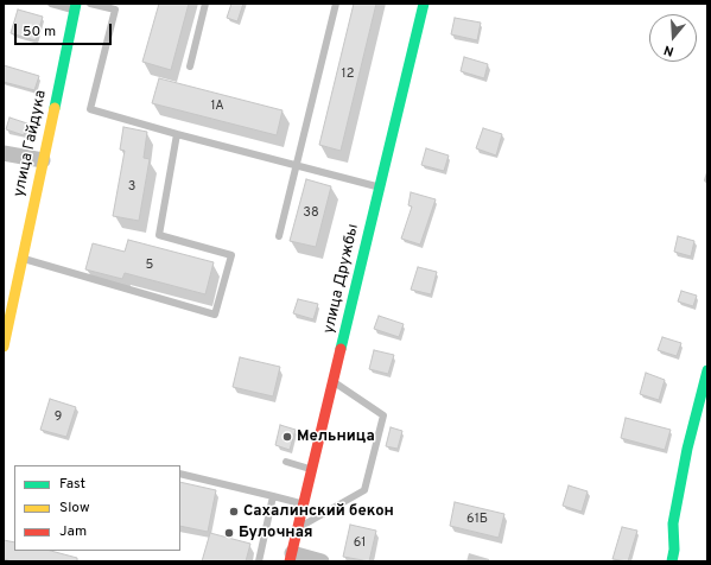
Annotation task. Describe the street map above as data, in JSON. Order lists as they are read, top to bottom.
{
  "streets": {
    "main road": ["улица Гайдука", "улица Дружбы"]
  },
  "places": ["Мельница", "Сахалинский бекон", "Булочная"],
  "house_numbers": [
    "12",
    "1А",
    "3",
    "38",
    "5",
    "9",
    "61Б",
    "61"
  ],
  "legend": ["Fast", "Slow", "Jam"],
  "scale_bar": "50 m",
  "north": "bottom"
}
